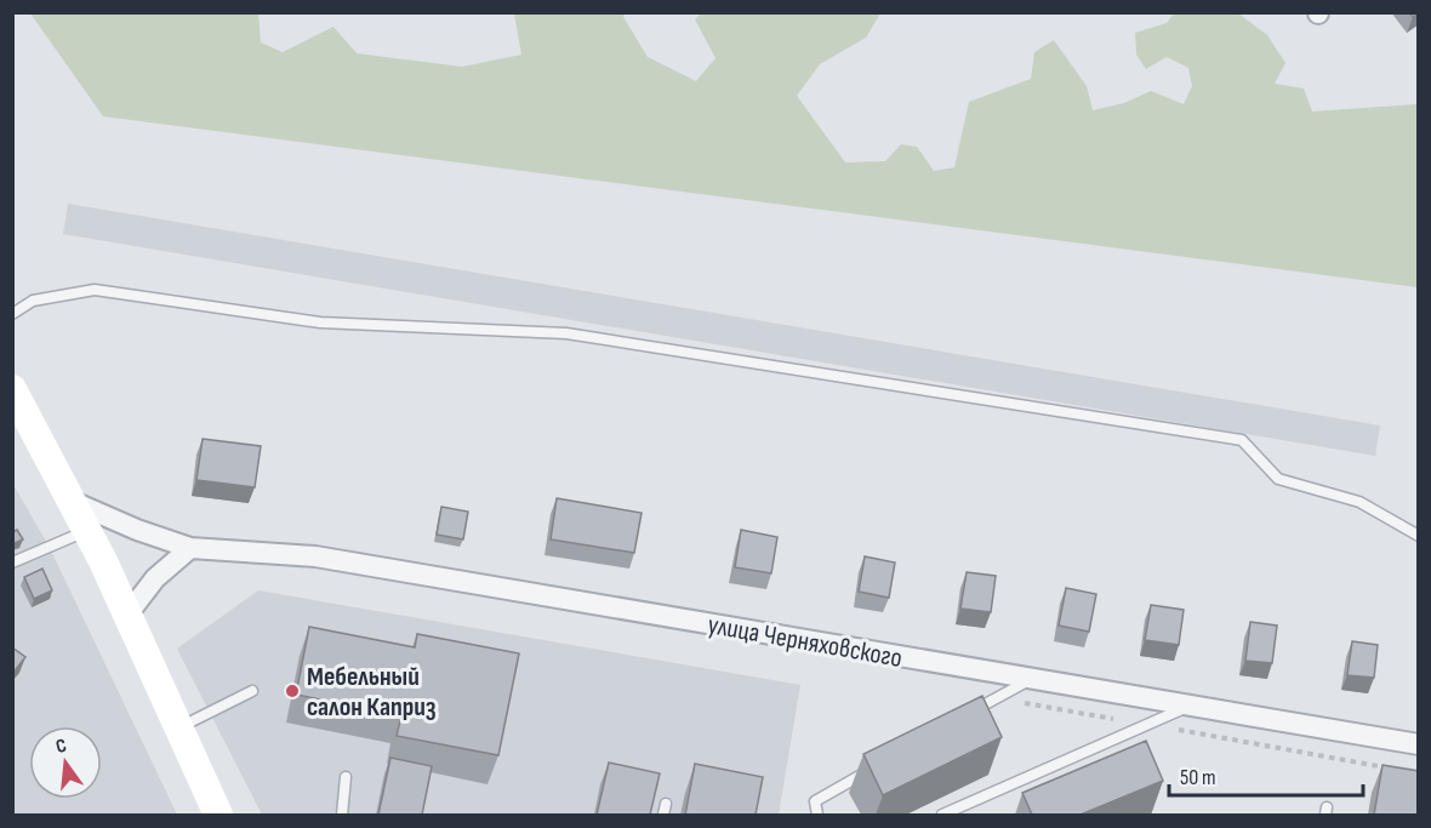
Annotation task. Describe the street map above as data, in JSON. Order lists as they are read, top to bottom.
{
  "streets": {
    "street": ["улица Черняховского"]
  },
  "places": ["Мебельный салон Каприз"],
  "scale_bar": "50 m",
  "north": "top"
}
